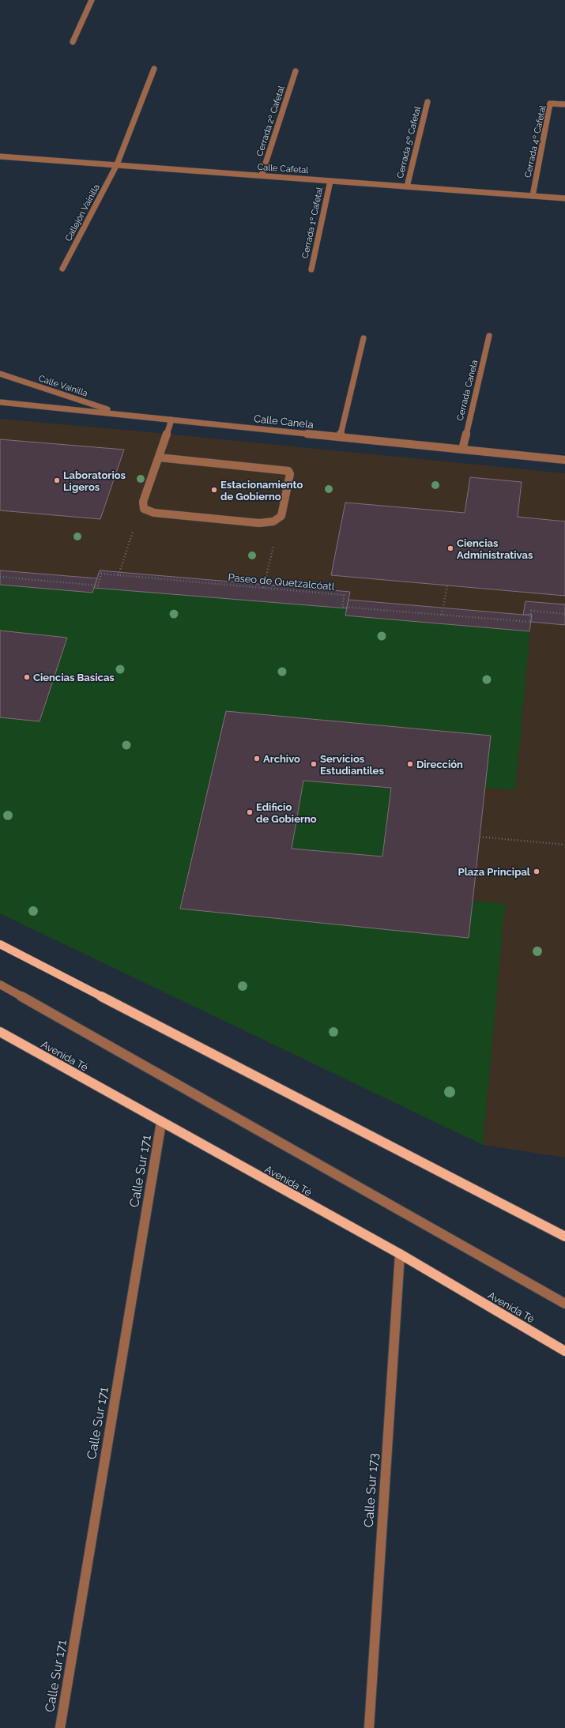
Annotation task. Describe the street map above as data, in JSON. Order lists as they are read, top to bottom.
{
  "streets": {
    "main road": ["Avenida Té"],
    "street": [
      "Cerrada 2º Cafetal",
      "Cerrada 4º Cafetal",
      "Cerrada 5º Cafetal",
      "Calle Cafetal",
      "Callejón Vainilla",
      "Cerrada 1º Cafetal",
      "Calle Vainilla",
      "Cerrada Canela",
      "Calle Canela",
      "Calle Sur 171",
      "Calle Sur 173"
    ],
    "path": ["Paseo de Quetzalcóatl"]
  },
  "crossings": [
    ["Cerrada 2º Cafetal", "Calle Cafetal"],
    ["Cerrada 4º Cafetal", "Calle Cafetal"],
    ["Cerrada 5º Cafetal", "Calle Cafetal"],
    ["Calle Cafetal", "Callejón Vainilla"],
    ["Calle Cafetal", "Cerrada 1º Cafetal"],
    ["Calle Vainilla", "Calle Canela"],
    ["Cerrada Canela", "Calle Canela"],
    ["Avenida Té", "Calle Sur 171"],
    ["Avenida Té", "Calle Sur 173"]
  ],
  "places": [
    "Laboratorios Ligeros",
    "Estacionamiento de Gobierno",
    "Ciencias Administrativas",
    "Ciencias Basicas",
    "Archivo",
    "Servicios Estudiantiles",
    "Dirección",
    "Edificio de Gobierno",
    "Plaza Principal"
  ]
}
